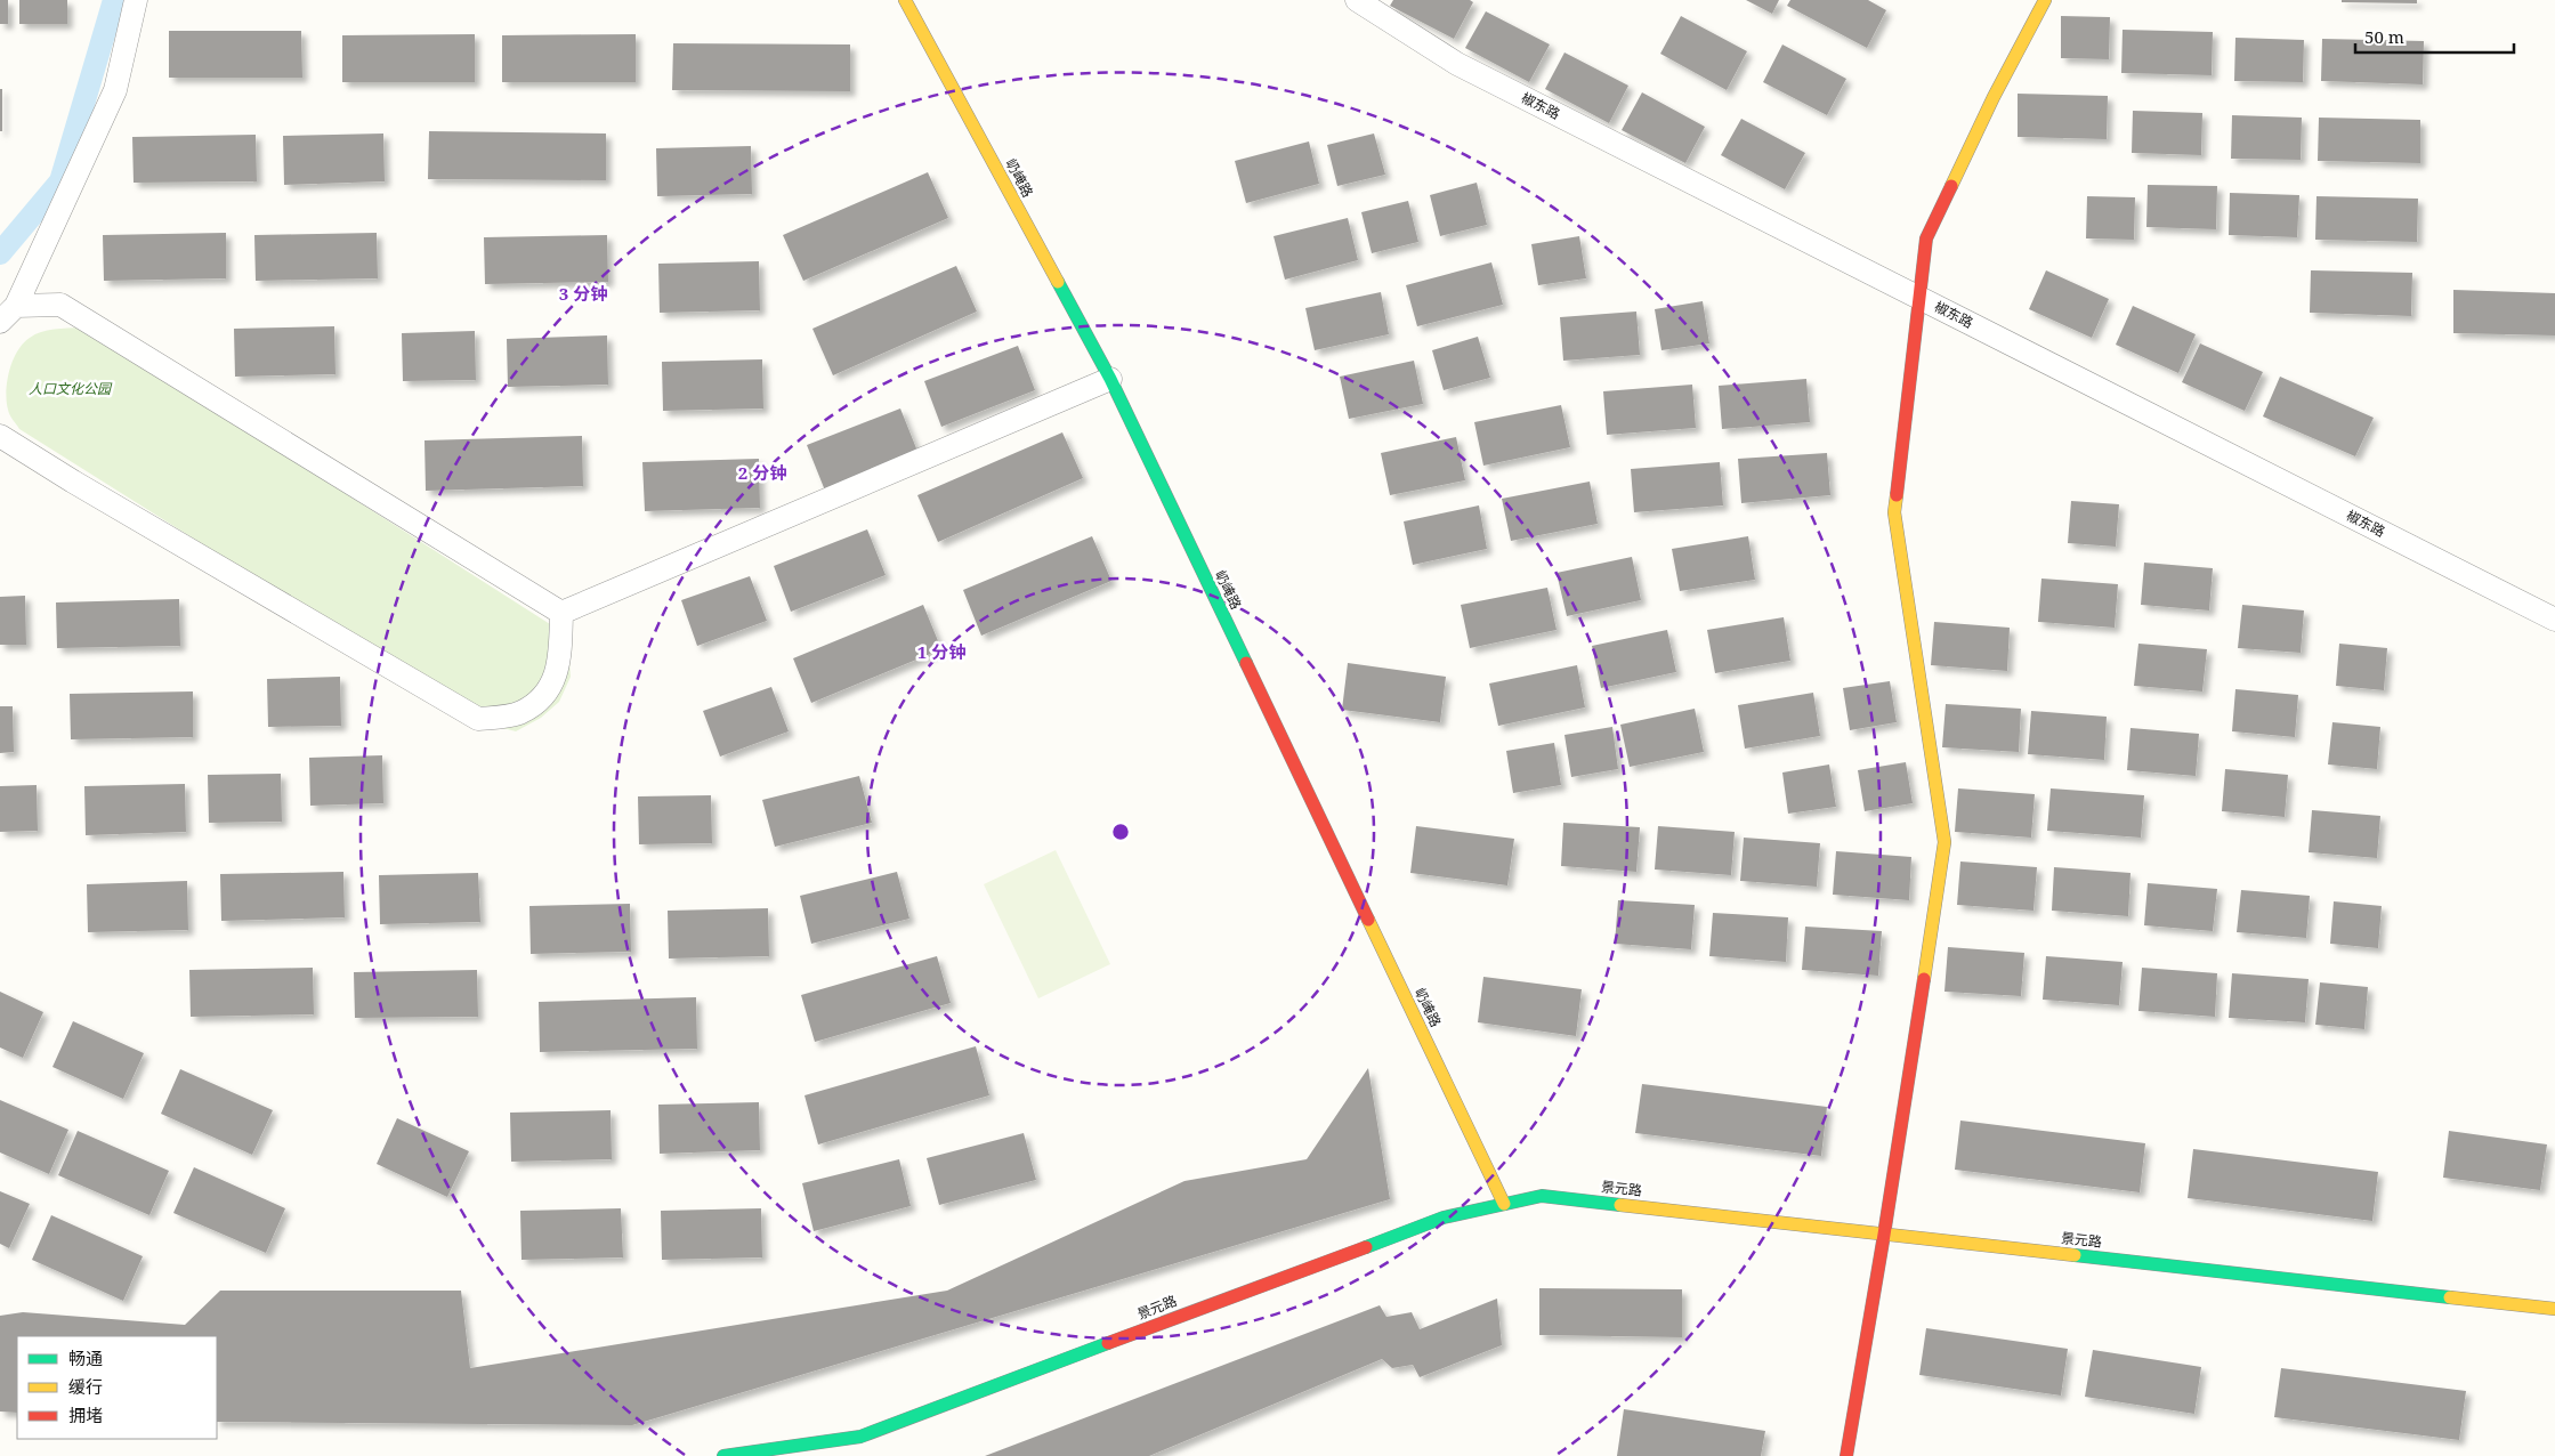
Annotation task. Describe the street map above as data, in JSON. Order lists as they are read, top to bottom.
{
  "streets": {
    "street": ["椒东路", "屷崦路", "景元路"]
  },
  "crossings": [
    ["屷崦路", "景元路"]
  ],
  "parks": ["人口文化公园"],
  "legend": ["畅通", "缓行", "拥堵"],
  "scale_bar": "50 m",
  "rings": ["3 分钟", "2 分钟", "1 分钟"]
}
